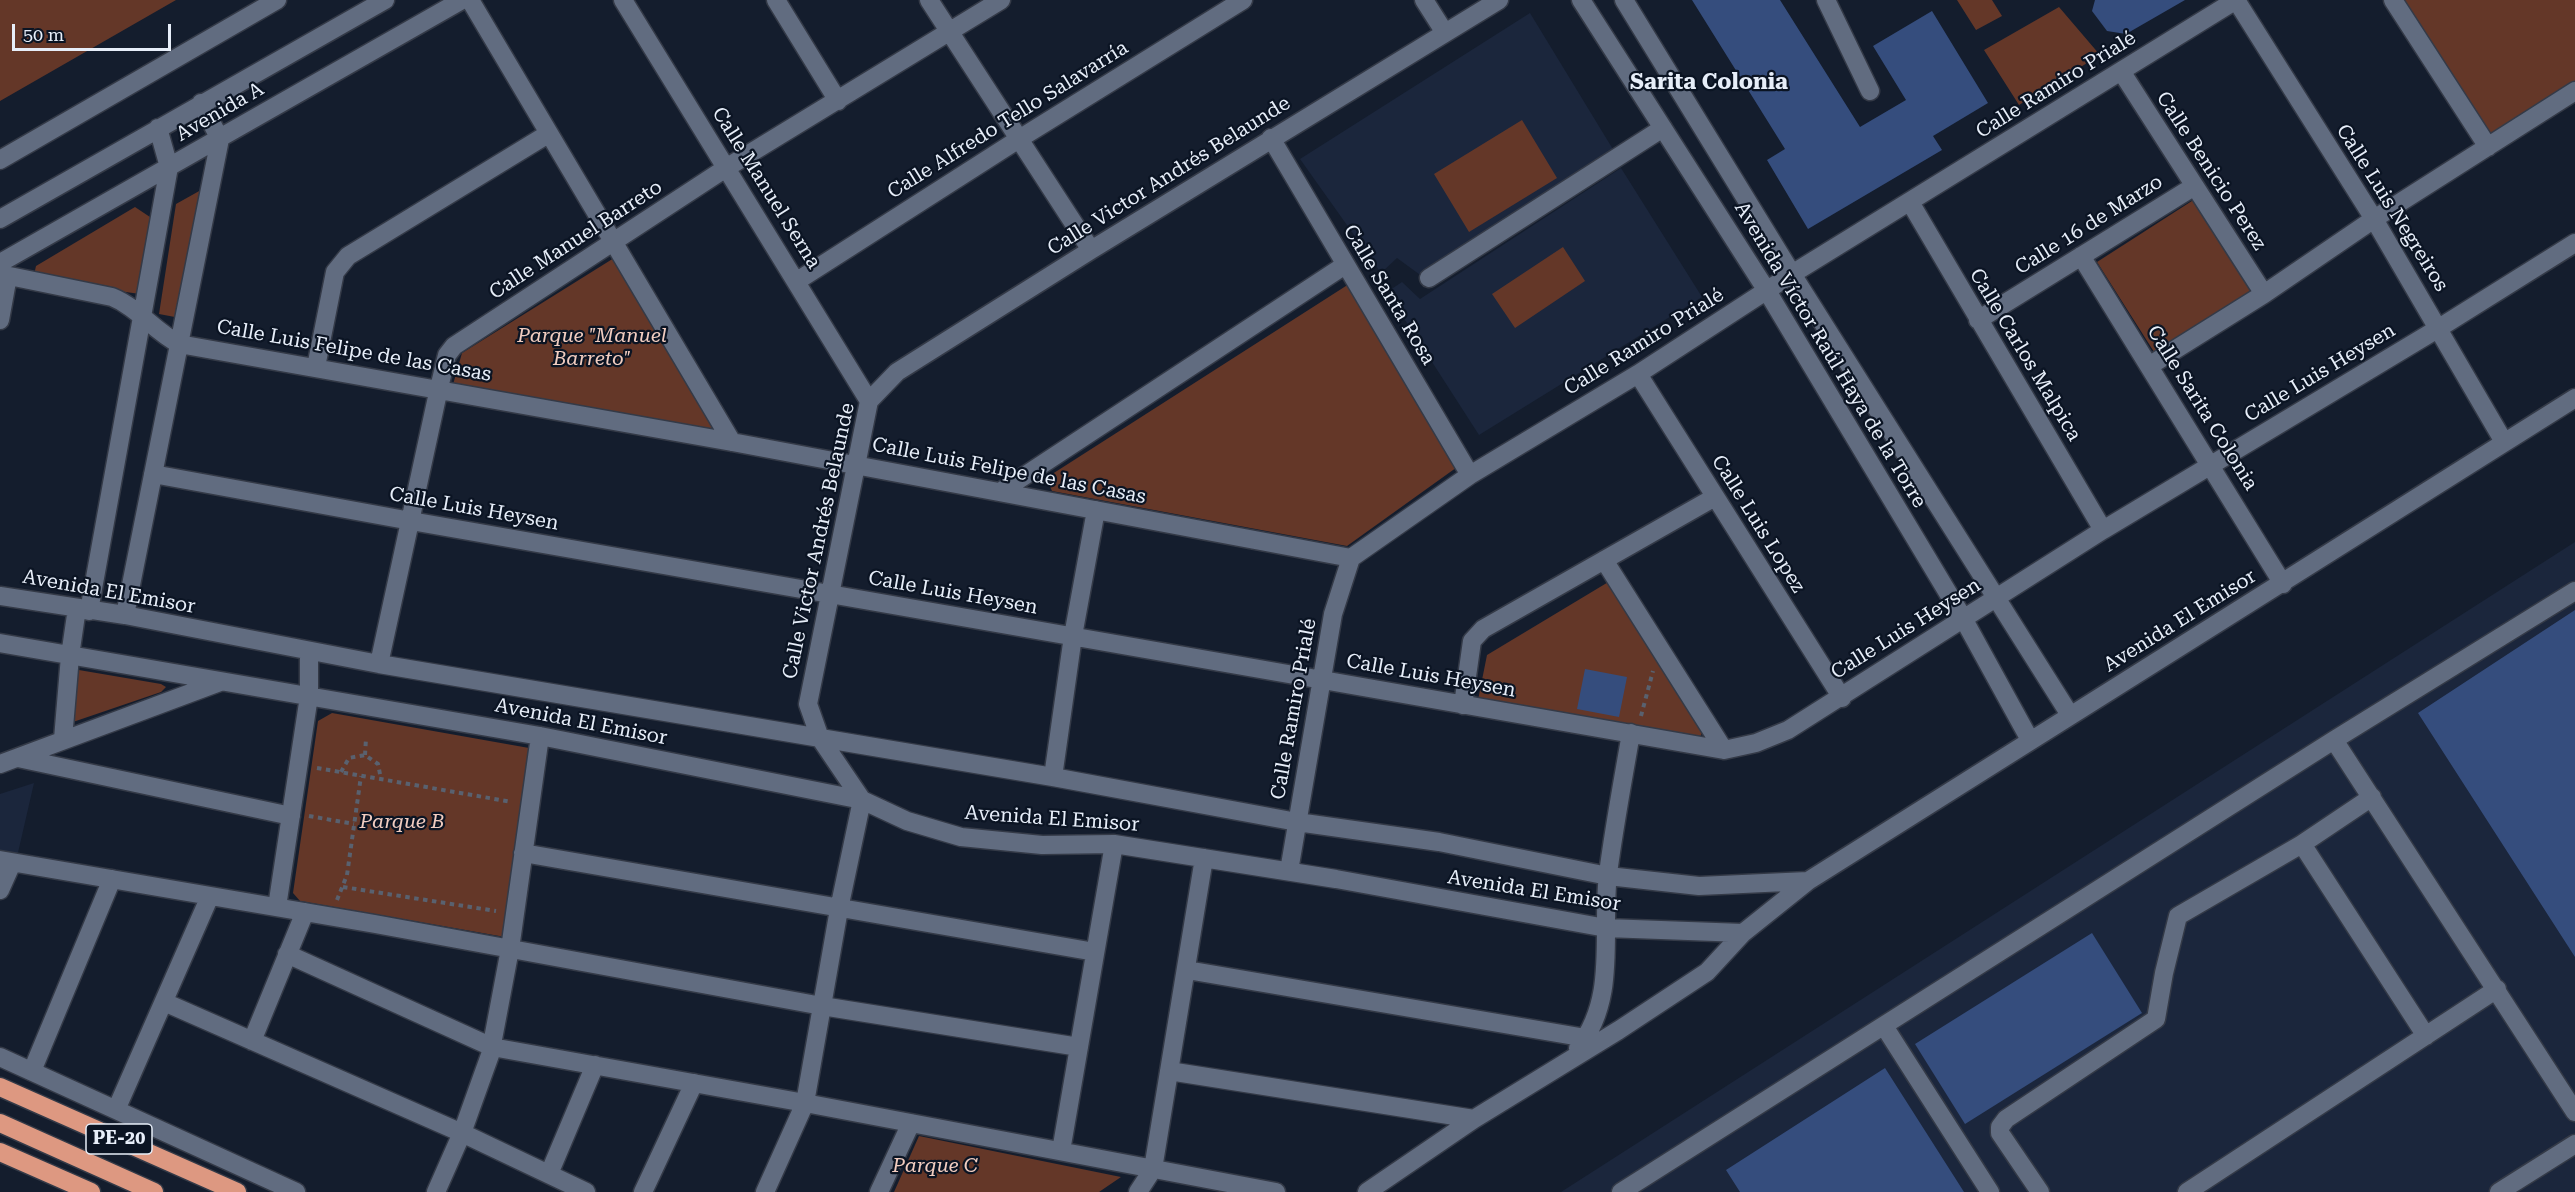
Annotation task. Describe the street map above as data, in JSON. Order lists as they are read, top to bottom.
{
  "streets": {
    "highway": ["PE-20"],
    "street": [
      "Calle Ramiro Prialé",
      "Avenida A",
      "Calle Alfredo Tello Salavarría",
      "Calle Benicio Perez",
      "Calle Victor Andrés Belaunde",
      "Calle Manuel Serna",
      "Calle Luis Negreiros",
      "Calle 16 de Marzo",
      "Calle Manuel Barreto",
      "Calle Santa Rosa",
      "Calle Luis Felipe de las Casas",
      "Avenida Víctor Raúl Haya de la Torre",
      "Calle Carlos Malpica",
      "Calle Luis Heysen",
      "Calle Sarita Colonia",
      "Calle Luis Lopez",
      "Avenida El Emisor"
    ]
  },
  "crossings": [
    ["Calle Ramiro Prialé", "Calle Benicio Perez"],
    ["Calle Ramiro Prialé", "Calle Luis Negreiros"],
    ["Calle Ramiro Prialé", "Calle Santa Rosa"],
    ["Calle Ramiro Prialé", "Calle Luis Felipe de las Casas"],
    ["Calle Ramiro Prialé", "Avenida Víctor Raúl Haya de la Torre"],
    ["Calle Ramiro Prialé", "Calle Carlos Malpica"],
    ["Calle Ramiro Prialé", "Calle Luis Heysen"],
    ["Calle Ramiro Prialé", "Calle Luis Lopez"],
    ["Calle Ramiro Prialé", "Avenida El Emisor"],
    ["Avenida A", "Calle Luis Felipe de las Casas"],
    ["Calle Alfredo Tello Salavarría", "Calle Manuel Serna"],
    ["Calle Benicio Perez", "Calle 16 de Marzo"],
    ["Calle Victor Andrés Belaunde", "Calle Manuel Serna"],
    ["Calle Victor Andrés Belaunde", "Calle Santa Rosa"],
    ["Calle Victor Andrés Belaunde", "Calle Luis Felipe de las Casas"],
    ["Calle Victor Andrés Belaunde", "Calle Luis Heysen"],
    ["Calle Victor Andrés Belaunde", "Avenida El Emisor"],
    ["Calle Manuel Serna", "Calle Manuel Barreto"],
    ["Calle Luis Negreiros", "Calle Luis Heysen"],
    ["Calle Luis Negreiros", "Avenida El Emisor"],
    ["Calle 16 de Marzo", "Calle Carlos Malpica"],
    ["Calle 16 de Marzo", "Calle Sarita Colonia"],
    ["Calle Manuel Barreto", "Calle Luis Felipe de las Casas"],
    ["Calle Manuel Barreto", "Calle Luis Heysen"],
    ["Calle Manuel Barreto", "Avenida El Emisor"],
    ["Avenida Víctor Raúl Haya de la Torre", "Calle Luis Heysen"],
    ["Avenida Víctor Raúl Haya de la Torre", "Avenida El Emisor"],
    ["Calle Carlos Malpica", "Calle Luis Heysen"],
    ["Calle Luis Heysen", "Calle Sarita Colonia"],
    ["Calle Luis Heysen", "Calle Luis Lopez"],
    ["Calle Sarita Colonia", "Avenida El Emisor"]
  ],
  "districts": ["Sarita Colonia"],
  "parks": ["Parque \"Manuel Barreto\"", "Parque B", "Parque C"],
  "scale_bar": "50 m"
}
